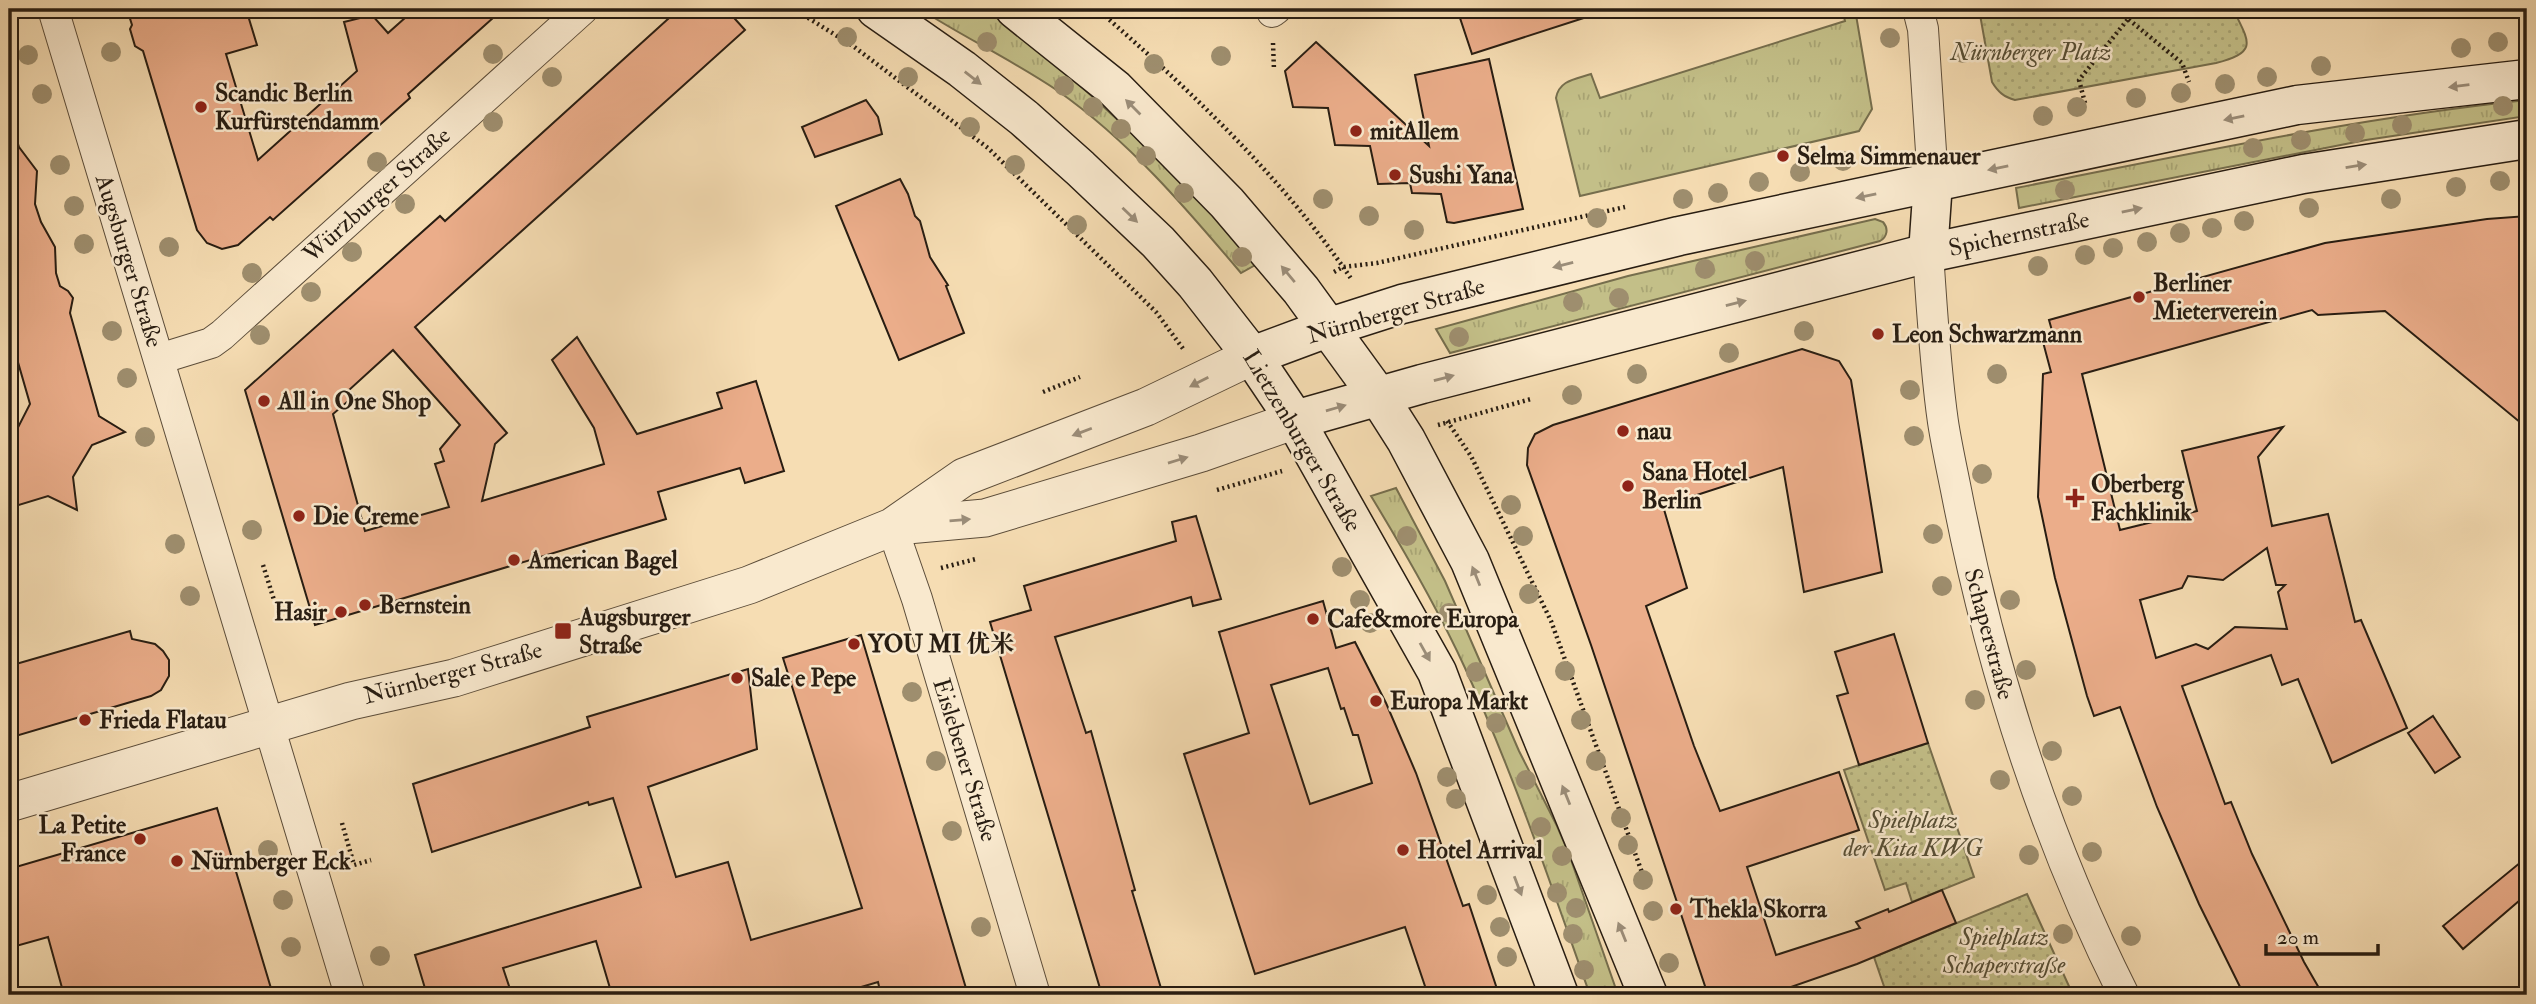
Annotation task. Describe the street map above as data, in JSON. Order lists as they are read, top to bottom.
{
  "streets": {
    "main road": ["Spichernstraße", "Nürnberger Straße", "Lietzenburger Straße"],
    "street": [
      "Würzburger Straße",
      "Augsburger Straße",
      "Schaperstraße",
      "Eislebener Straße"
    ]
  },
  "crossings": [
    ["Würzburger Straße", "Augsburger Straße"],
    ["Spichernstraße", "Nürnberger Straße"],
    ["Spichernstraße", "Schaperstraße"],
    ["Augsburger Straße", "Nürnberger Straße"],
    ["Nürnberger Straße", "Lietzenburger Straße"],
    ["Nürnberger Straße", "Schaperstraße"],
    ["Nürnberger Straße", "Eislebener Straße"]
  ],
  "parks": ["Nürnberger Platz", "Spielplatz der Kita KWG", "Spielplatz Schaperstraße"],
  "places": {
    "other": [
      "Scandic Berlin Kurfürstendamm",
      "mitAllem",
      "Selma Simmenauer",
      "Sushi Yana",
      "Berliner Mieterverein",
      "Leon Schwarzmann",
      "All in One Shop",
      "nau",
      "Sana Hotel Berlin",
      "Die Creme",
      "American Bagel",
      "Bernstein",
      "Hasir",
      "Cafe&more Europa",
      "YOU MI 优米",
      "Sale e Pepe",
      "Europa Markt",
      "Frieda Flatau",
      "La Petite France",
      "Hotel Arrival",
      "Nürnberger Eck",
      "Thekla Skorra"
    ],
    "health": ["Oberberg Fachklinik"],
    "transit": ["Augsburger Straße"]
  },
  "scale_bar": "20 m"
}
